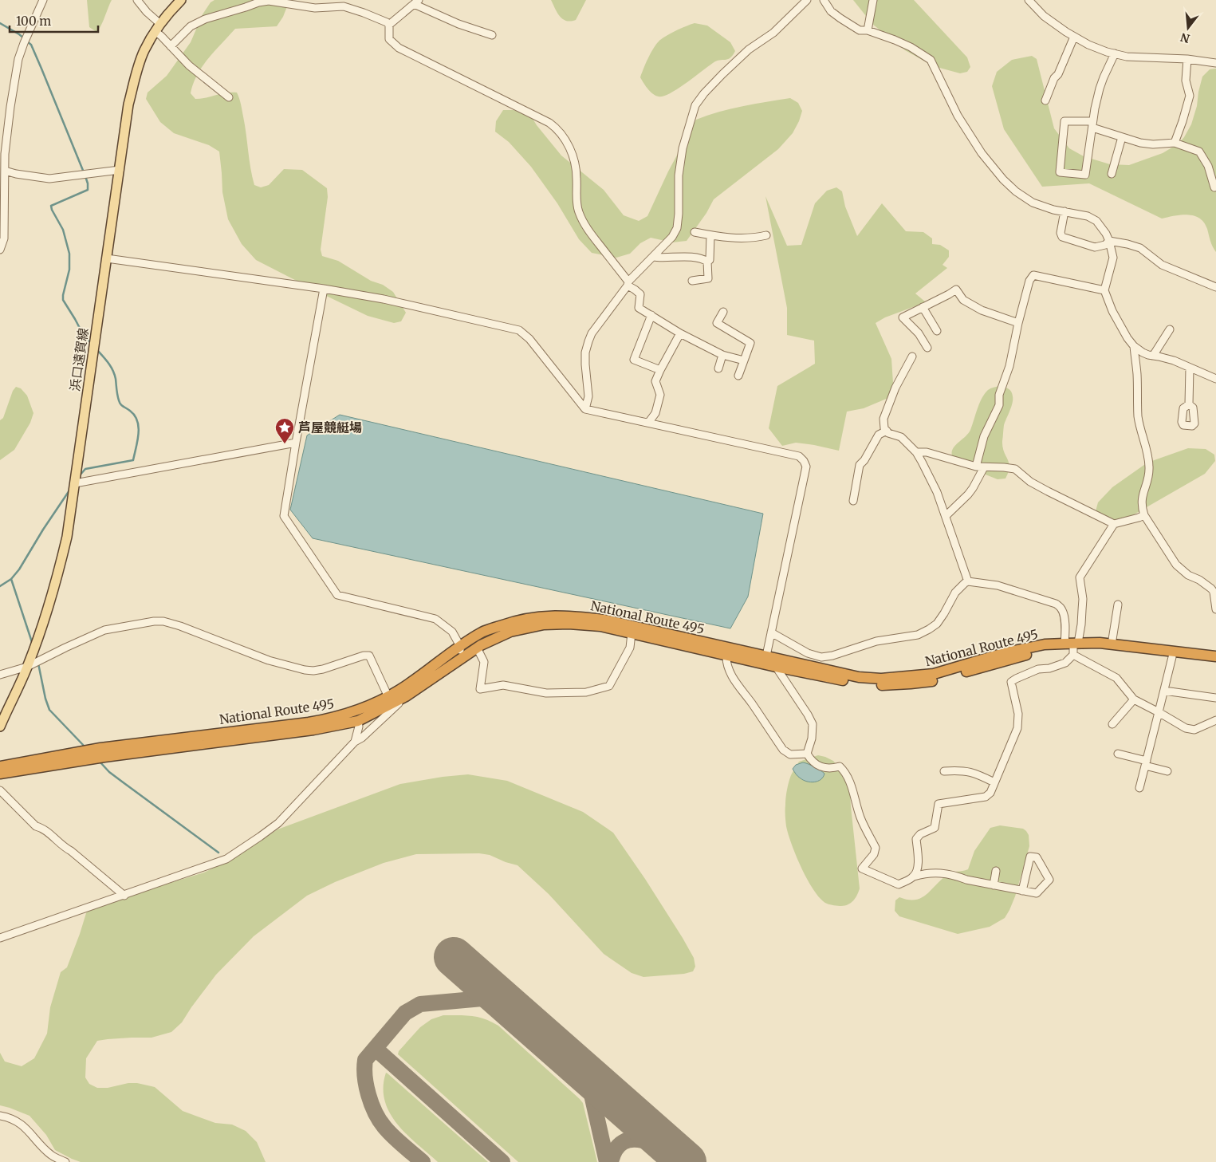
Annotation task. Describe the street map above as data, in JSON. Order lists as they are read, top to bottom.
{
  "streets": {
    "highway": ["National Route 495"],
    "main road": ["浜口遠賀線"]
  },
  "places": {
    "place": ["芦屋競艇場"]
  },
  "scale_bar": "100 m",
  "north": "bottom"
}
